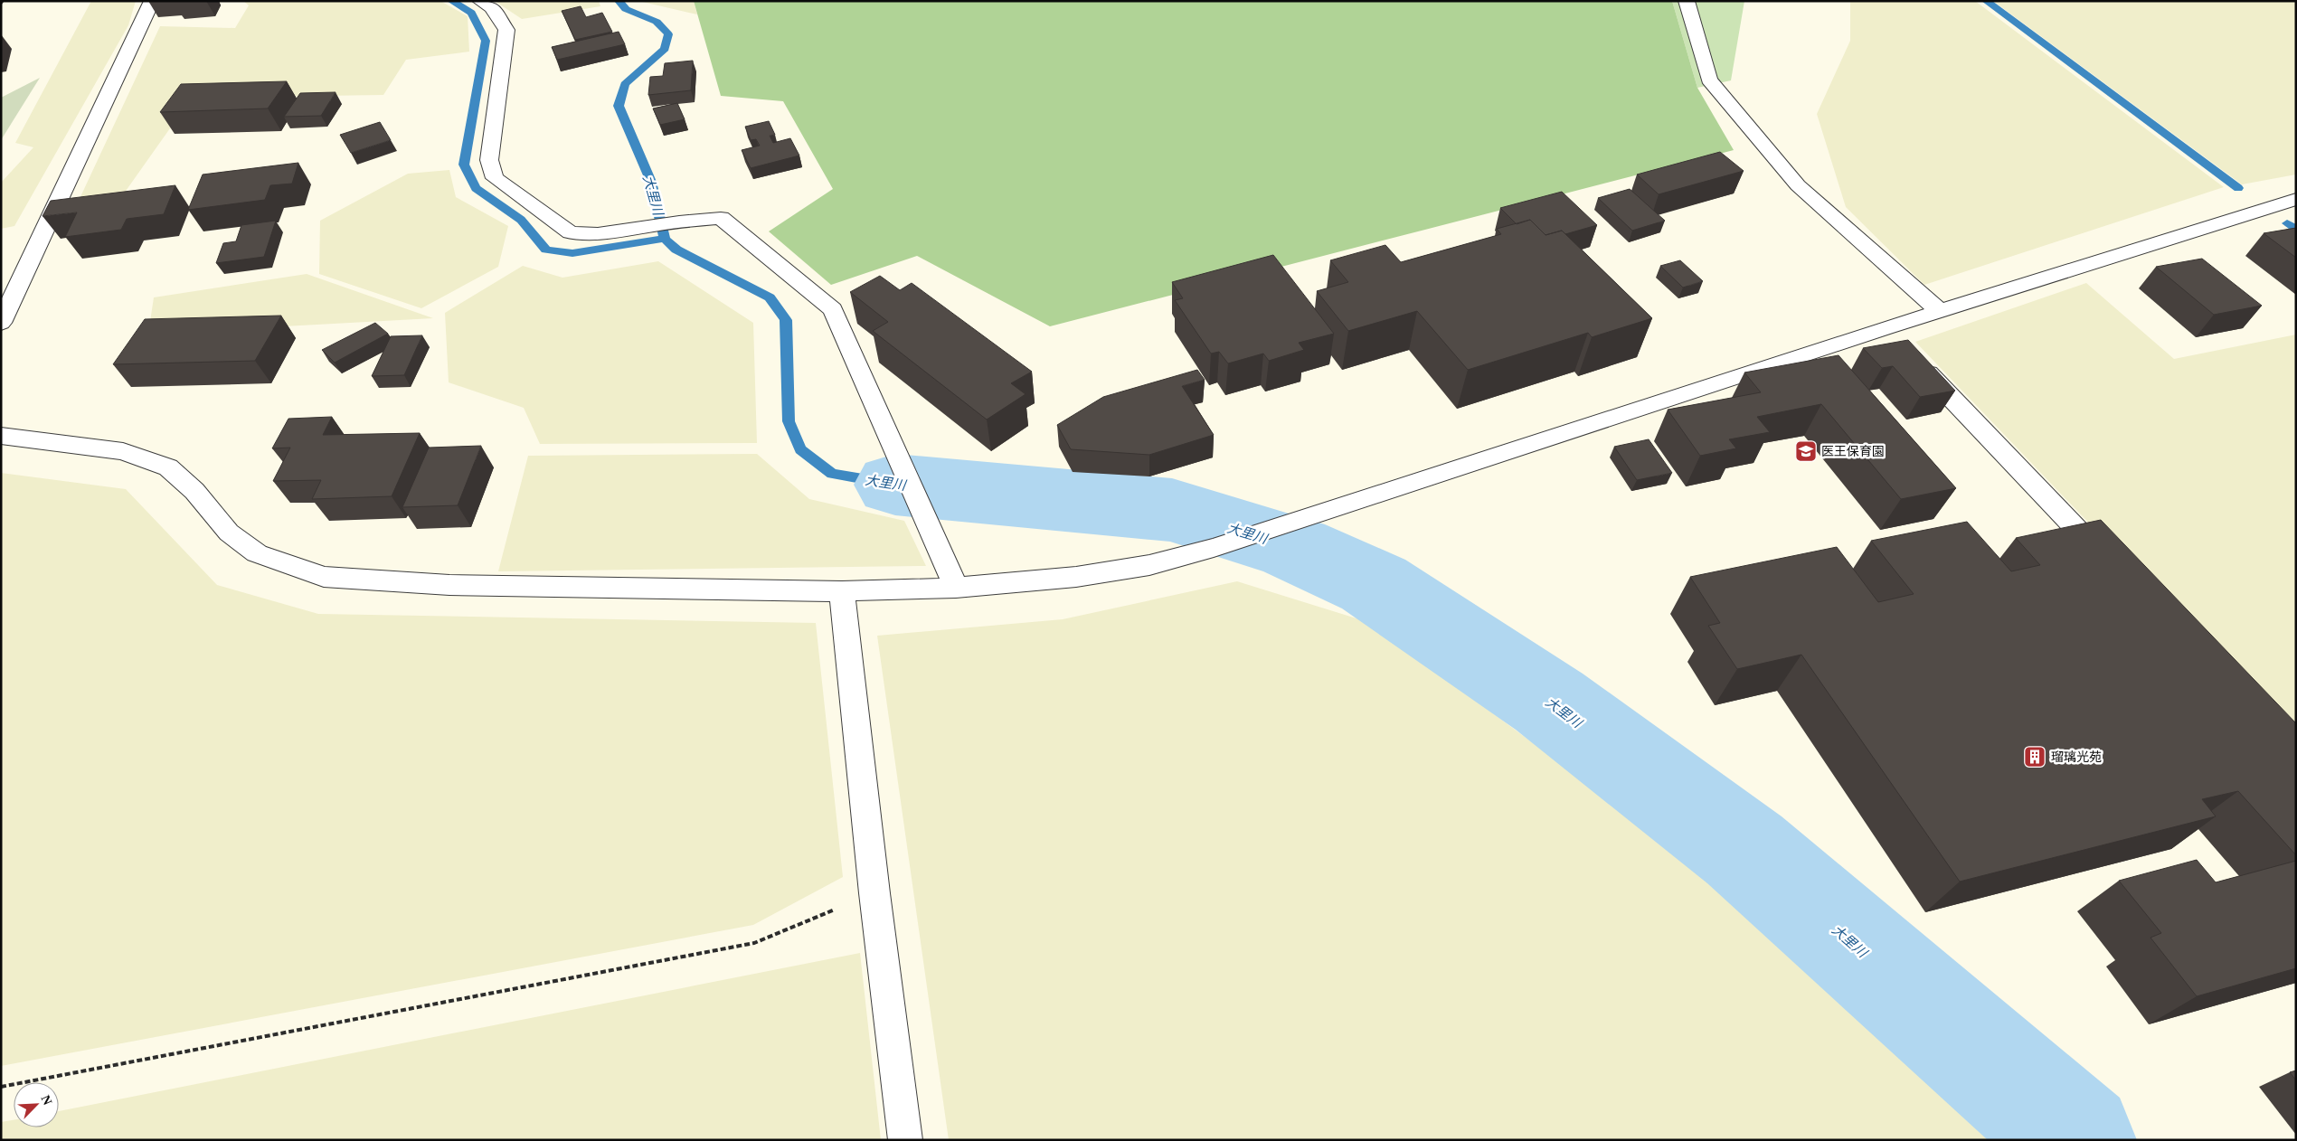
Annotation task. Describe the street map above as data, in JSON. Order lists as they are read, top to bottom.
{
  "water": ["大里川"],
  "places": {
    "school or university": ["医王保育園"],
    "building": ["瑠璃光苑"]
  },
  "north": "top right"
}
